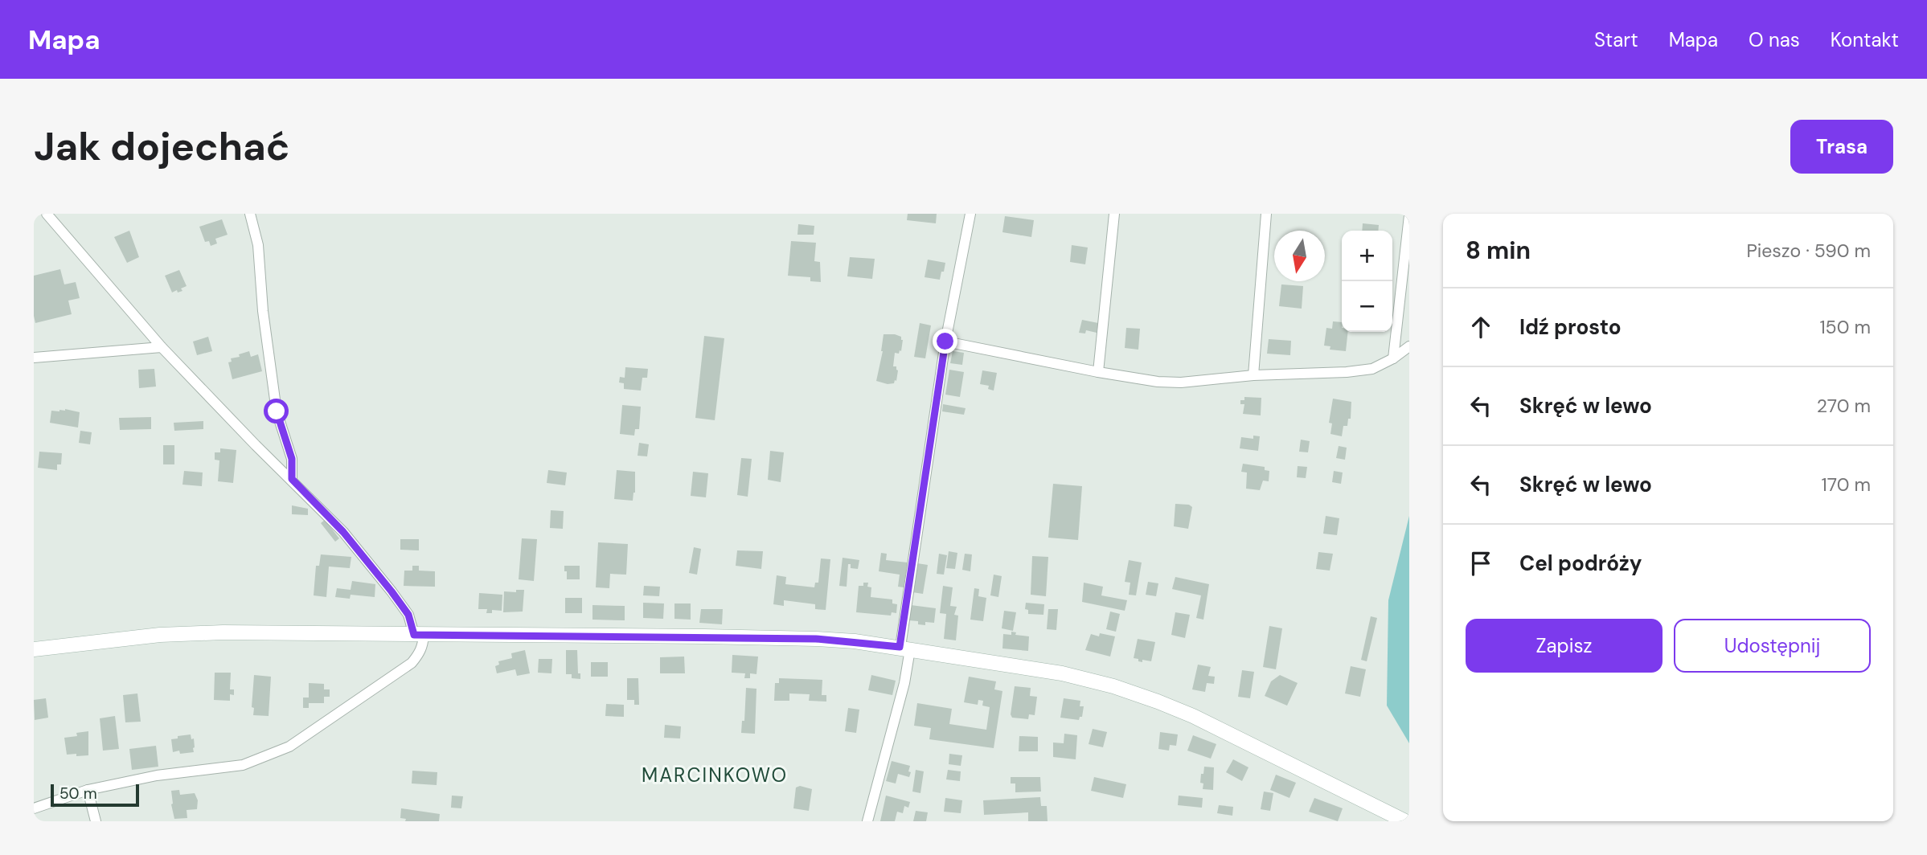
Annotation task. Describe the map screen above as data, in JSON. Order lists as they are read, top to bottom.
{
  "districts": ["MARCINKOWO"],
  "scale_bar": "50 m",
  "north": "bottom",
  "page": {
    "header": "Mapa",
    "nav": [
      "Start",
      "Mapa",
      "O nas",
      "Kontakt"
    ],
    "buttons": [
      "Trasa",
      ["Zapisz", "Udostępnij"]
    ],
    "title": "Jak dojechać",
    "heading": ["8 min", "Pieszo · 590 m"],
    "map_buttons": ["+", "−"],
    "list": [
      ["Idź prosto", "150 m"],
      ["Skręć w lewo", "270 m"],
      ["Skręć w lewo", "170 m"],
      "Cel podróży"
    ],
    "scale": "50 m"
  }
}
